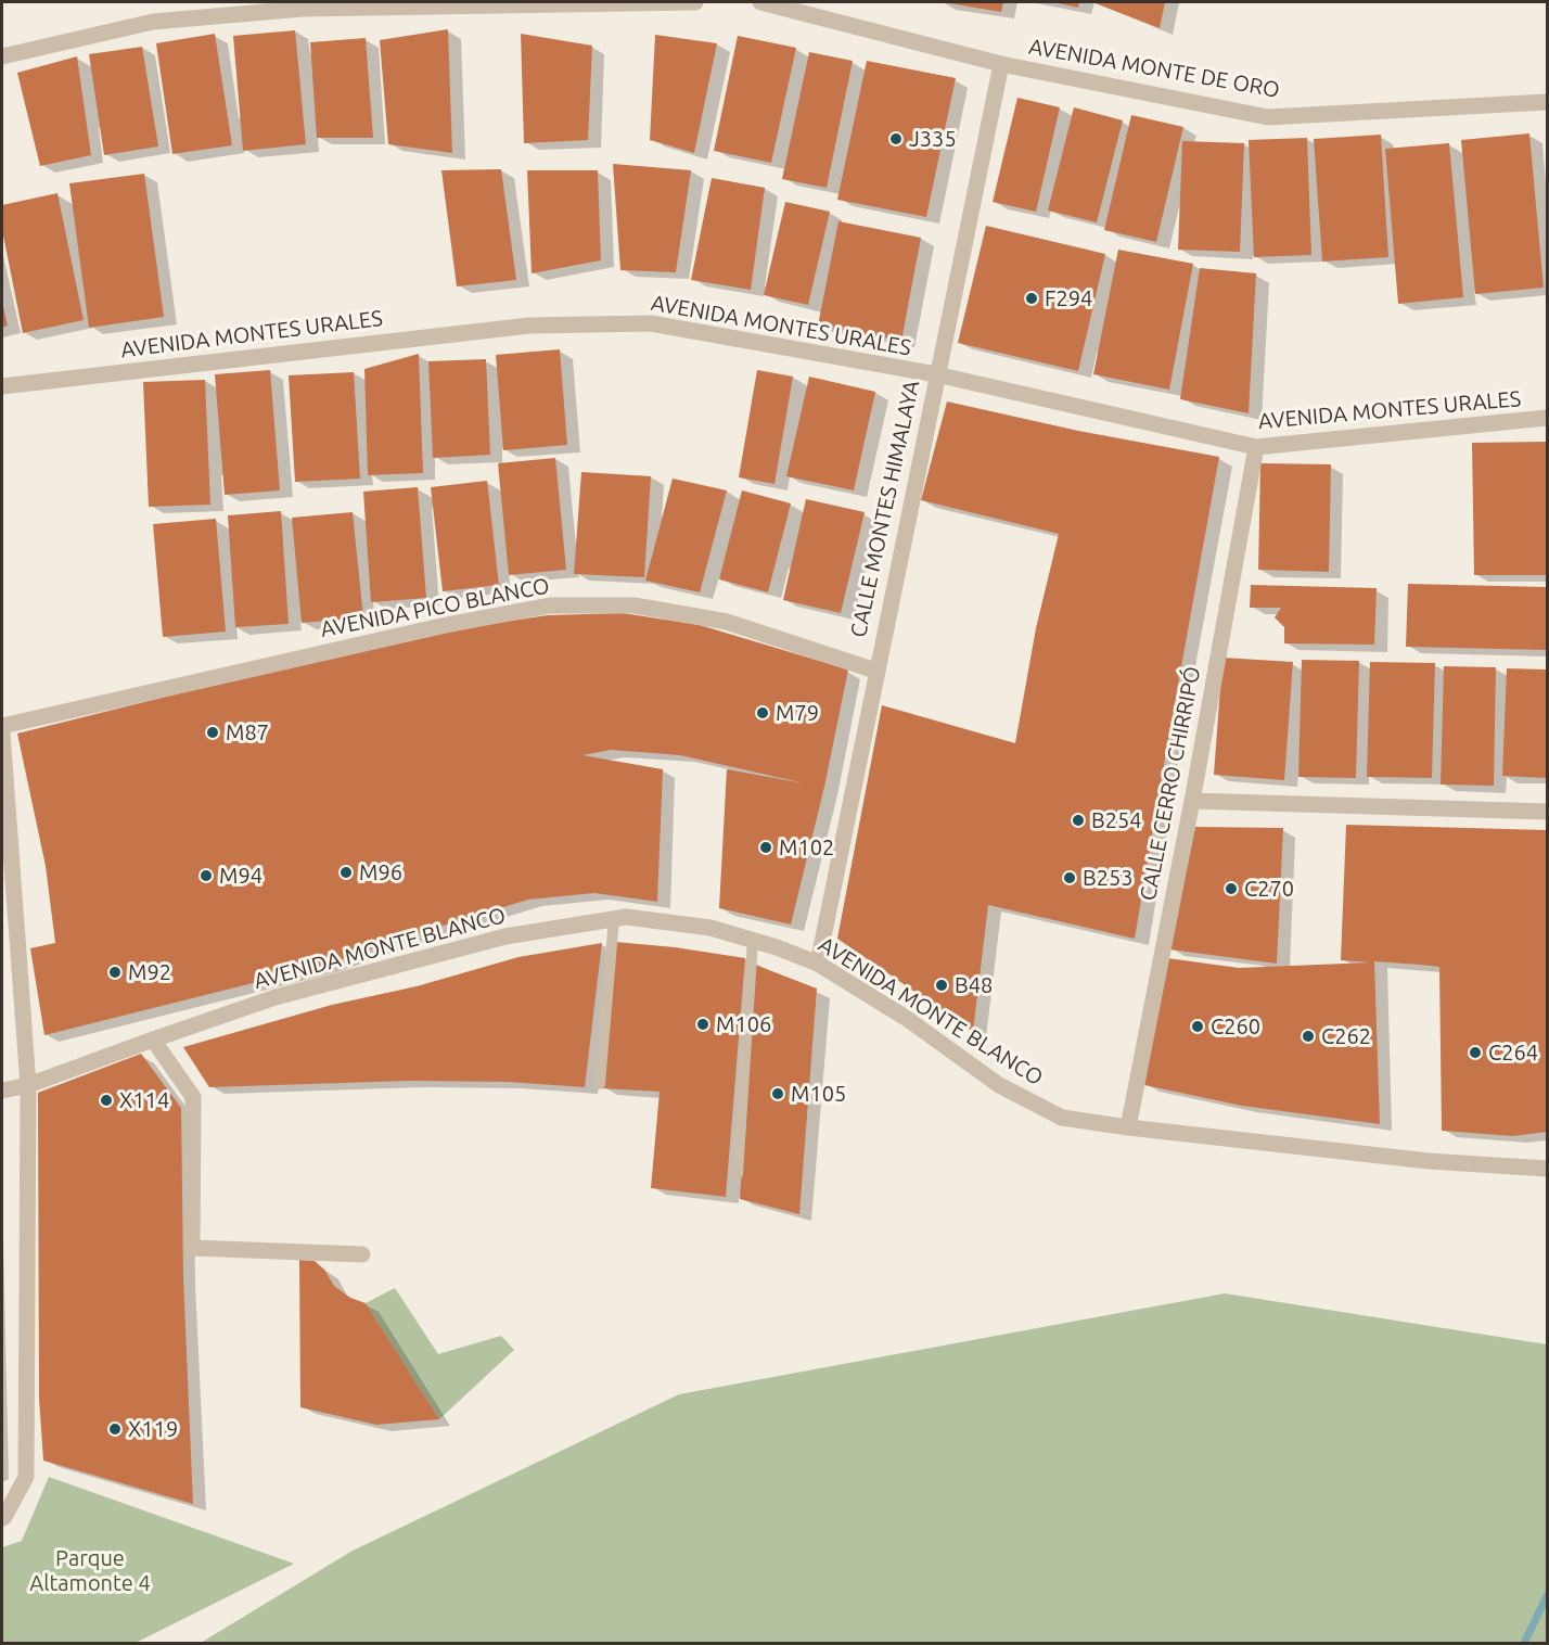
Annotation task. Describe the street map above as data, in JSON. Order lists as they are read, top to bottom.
{
  "streets": {
    "street": [
      "AVENIDA MONTE DE ORO",
      "AVENIDA MONTES URALES",
      "CALLE MONTES HIMALAYA",
      "AVENIDA PICO BLANCO",
      "CALLE CERRO CHIRRIPÓ",
      "AVENIDA MONTE BLANCO"
    ]
  },
  "crossings": [
    ["AVENIDA MONTE DE ORO", "CALLE MONTES HIMALAYA"],
    ["AVENIDA MONTES URALES", "CALLE MONTES HIMALAYA"],
    ["AVENIDA MONTES URALES", "CALLE CERRO CHIRRIPÓ"],
    ["CALLE MONTES HIMALAYA", "AVENIDA PICO BLANCO"],
    ["CALLE MONTES HIMALAYA", "AVENIDA MONTE BLANCO"],
    ["CALLE CERRO CHIRRIPÓ", "AVENIDA MONTE BLANCO"]
  ],
  "parks": ["Parque Altamonte 4"],
  "places": [
    "J335",
    "F294",
    "M79",
    "M87",
    "B254",
    "M102",
    "M96",
    "M94",
    "B253",
    "C270",
    "M92",
    "B48",
    "M106",
    "C260",
    "C262",
    "C264",
    "M105",
    "X114",
    "X119"
  ]
}
